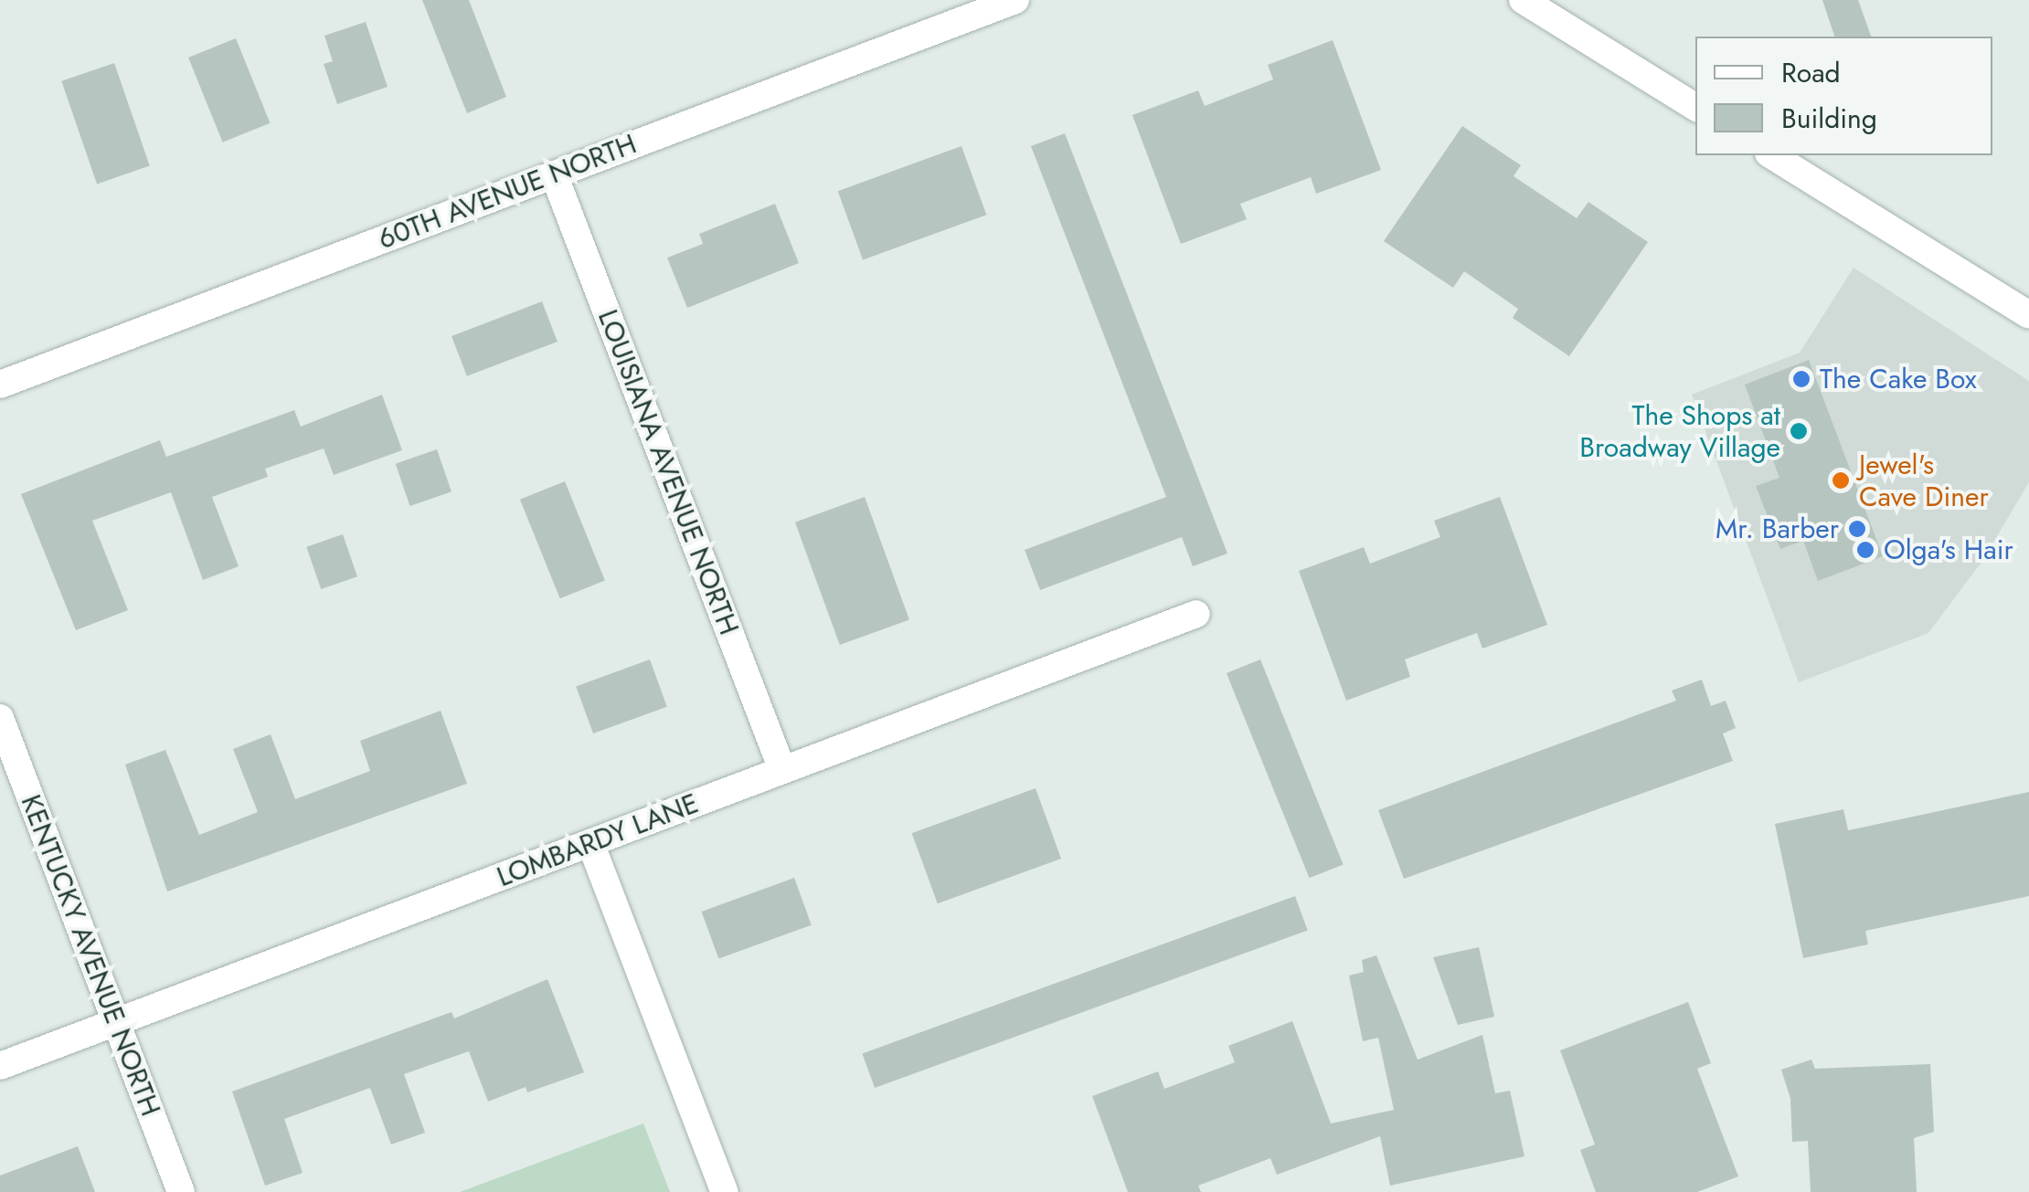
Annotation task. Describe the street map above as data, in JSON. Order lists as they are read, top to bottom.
{
  "streets": {
    "street": [
      "60TH AVENUE NORTH",
      "LOUISIANA AVENUE NORTH",
      "LOMBARDY LANE",
      "KENTUCKY AVENUE NORTH"
    ]
  },
  "crossings": [
    ["60TH AVENUE NORTH", "LOUISIANA AVENUE NORTH"],
    ["LOUISIANA AVENUE NORTH", "LOMBARDY LANE"],
    ["LOMBARDY LANE", "KENTUCKY AVENUE NORTH"]
  ],
  "places": [
    "The Cake Box",
    "The Shops at Broadway Village",
    "Jewel's Cave Diner",
    "Mr. Barber",
    "Olga's Hair"
  ],
  "legend": ["Road", "Building"]
}
